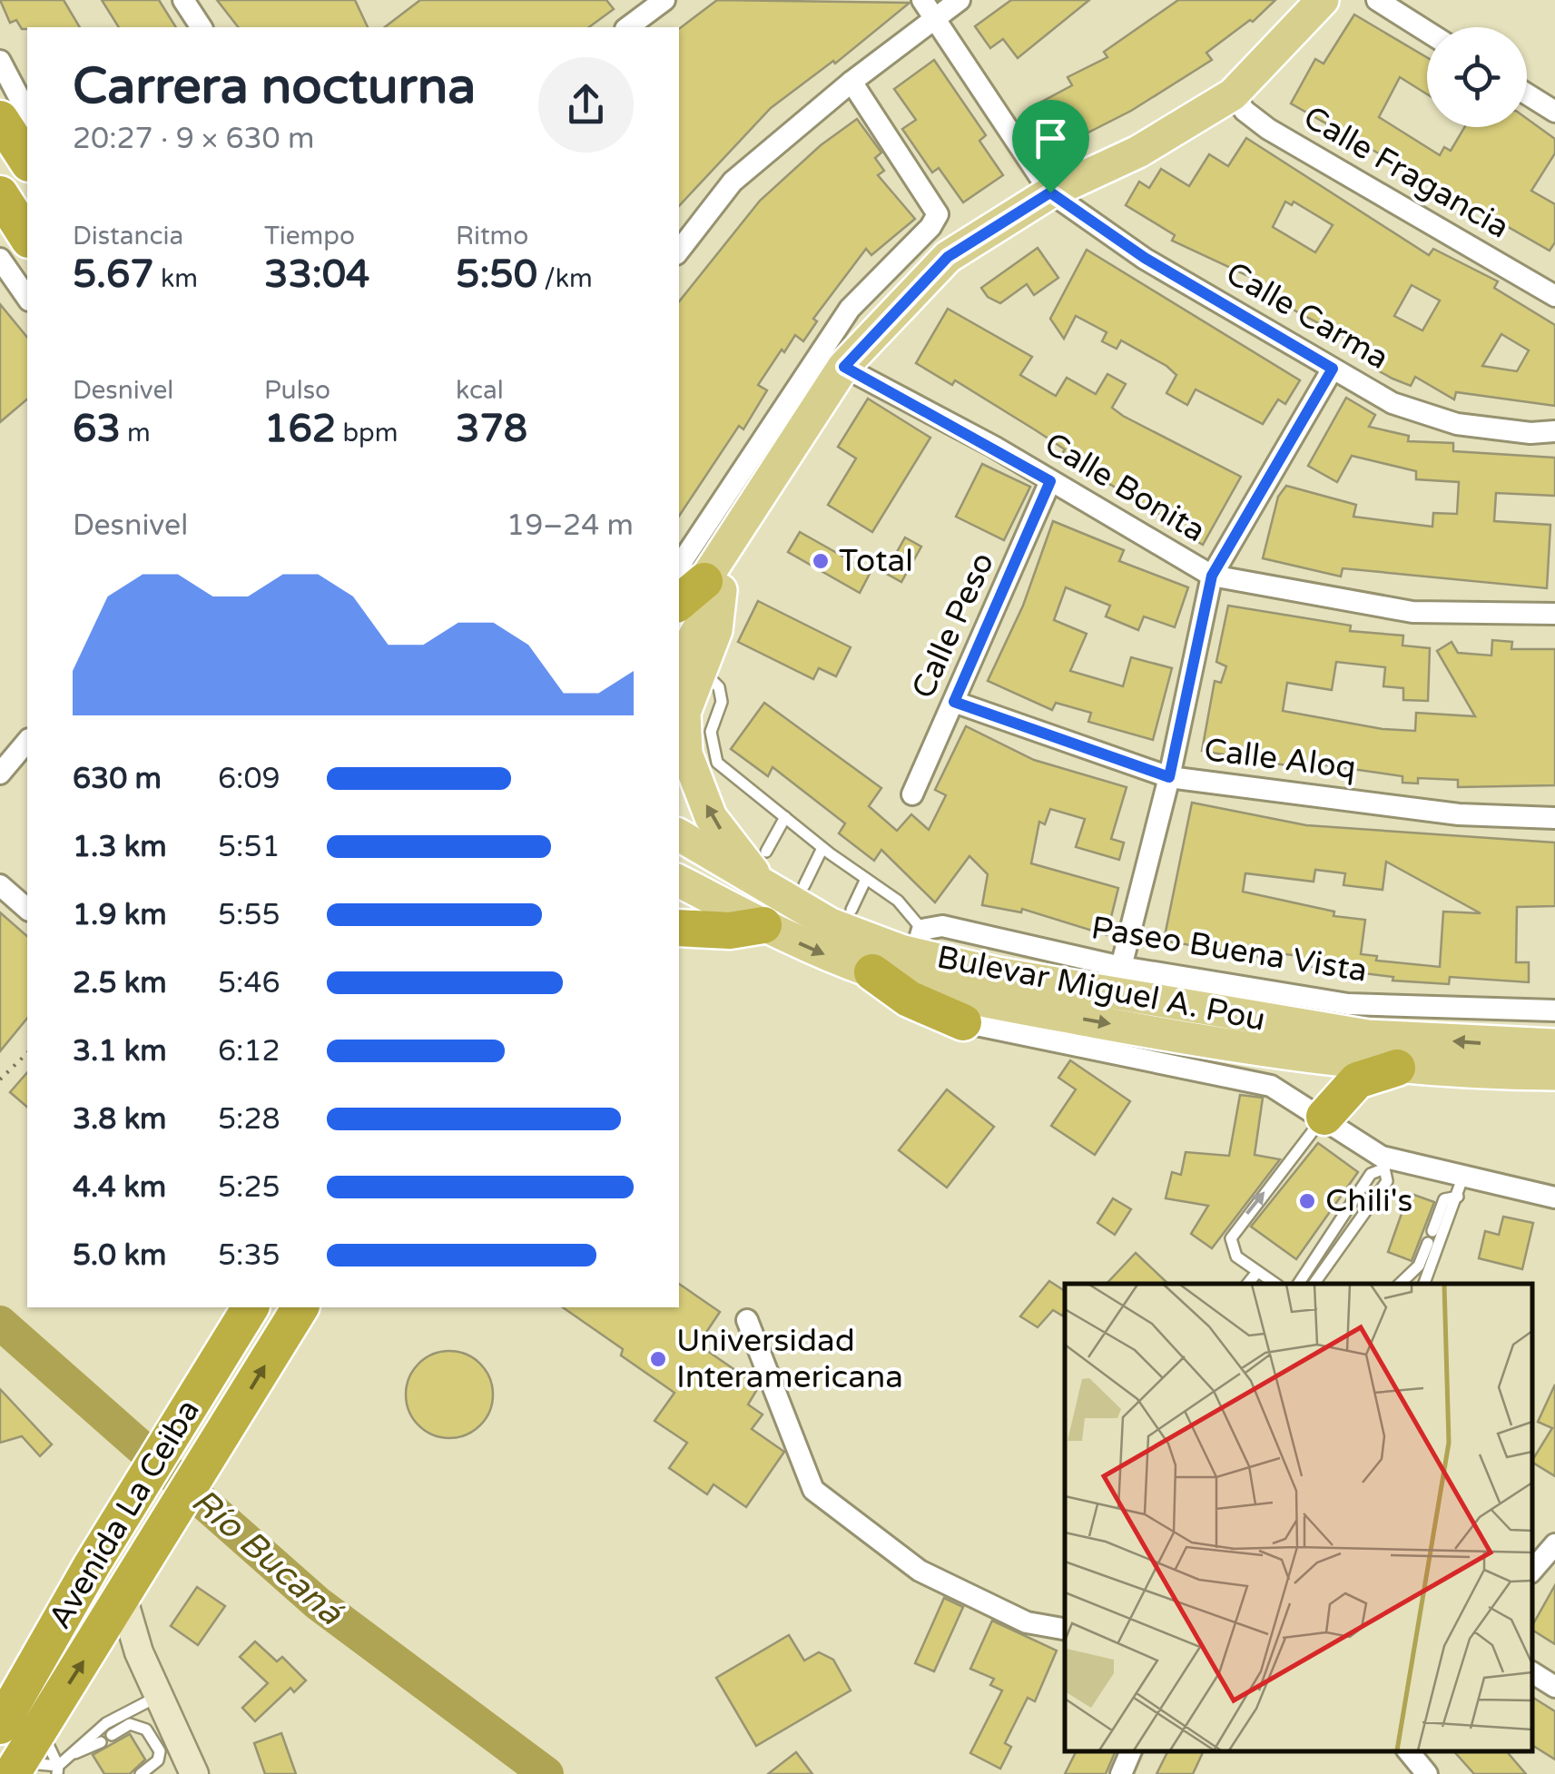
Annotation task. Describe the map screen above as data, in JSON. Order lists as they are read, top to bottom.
{
  "streets": {
    "highway": ["Avenida La Ceiba"],
    "main road": ["Bulevar Miguel A. Pou"],
    "street": [
      "Calle Fragancia",
      "Calle Carma",
      "Calle Bonita",
      "Calle Peso",
      "Calle Aloq",
      "Paseo Buena Vista"
    ]
  },
  "crossings": [
    ["Calle Bonita", "Calle Peso"],
    ["Calle Peso", "Calle Aloq"],
    ["Paseo Buena Vista", "Bulevar Miguel A. Pou"]
  ],
  "water": ["Río Bucaná"],
  "places": ["Total", "Chili's", "Universidad Interamericana"],
  "page": {
    "heading": ["Carrera nocturna", "20:27 · 9 × 630 m"],
    "stats": [
      ["Distancia", "5.67 km"],
      ["Tiempo", "33:04"],
      ["Ritmo", "5:50 /km"],
      ["Desnivel", "63 m"],
      ["Pulso", "162 bpm"],
      ["kcal", "378"]
    ],
    "chart": ["Desnivel", "19–24 m"],
    "list": [
      {
        "name": "630 m",
        "note": "6:09"
      },
      {
        "name": "1.3 km",
        "note": "5:51"
      },
      {
        "name": "1.9 km",
        "note": "5:55"
      },
      {
        "name": "2.5 km",
        "note": "5:46"
      },
      {
        "name": "3.1 km",
        "note": "6:12"
      },
      {
        "name": "3.8 km",
        "note": "5:28"
      },
      {
        "name": "4.4 km",
        "note": "5:25"
      },
      {
        "name": "5.0 km",
        "note": "5:35"
      }
    ]
  }
}
